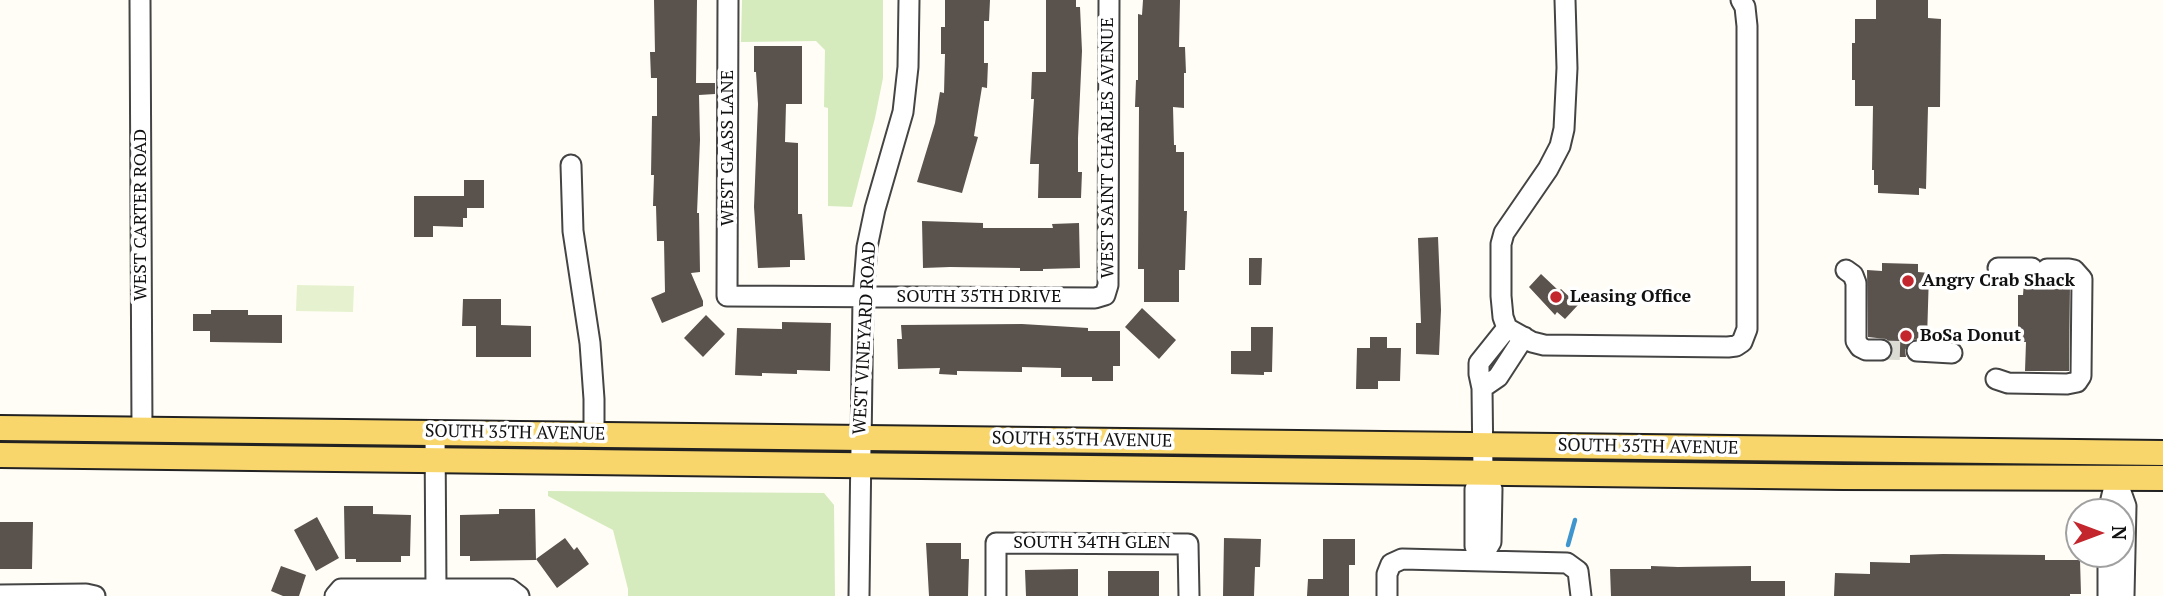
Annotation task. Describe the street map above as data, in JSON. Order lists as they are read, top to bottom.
{
  "streets": {
    "main road": ["SOUTH 35TH AVENUE"],
    "street": [
      "WEST GLASS LANE",
      "WEST SAINT CHARLES AVENUE",
      "WEST CARTER ROAD",
      "SOUTH 35TH DRIVE",
      "WEST VINEYARD ROAD",
      "SOUTH 34TH GLEN"
    ]
  },
  "crossings": [
    ["WEST GLASS LANE", "SOUTH 35TH DRIVE"],
    ["WEST SAINT CHARLES AVENUE", "SOUTH 35TH DRIVE"],
    ["WEST CARTER ROAD", "SOUTH 35TH AVENUE"],
    ["SOUTH 35TH DRIVE", "WEST VINEYARD ROAD"],
    ["WEST VINEYARD ROAD", "SOUTH 35TH AVENUE"]
  ],
  "places": ["Angry Crab Shack", "Leasing Office", "BoSa Donut"],
  "north": "right"
}
